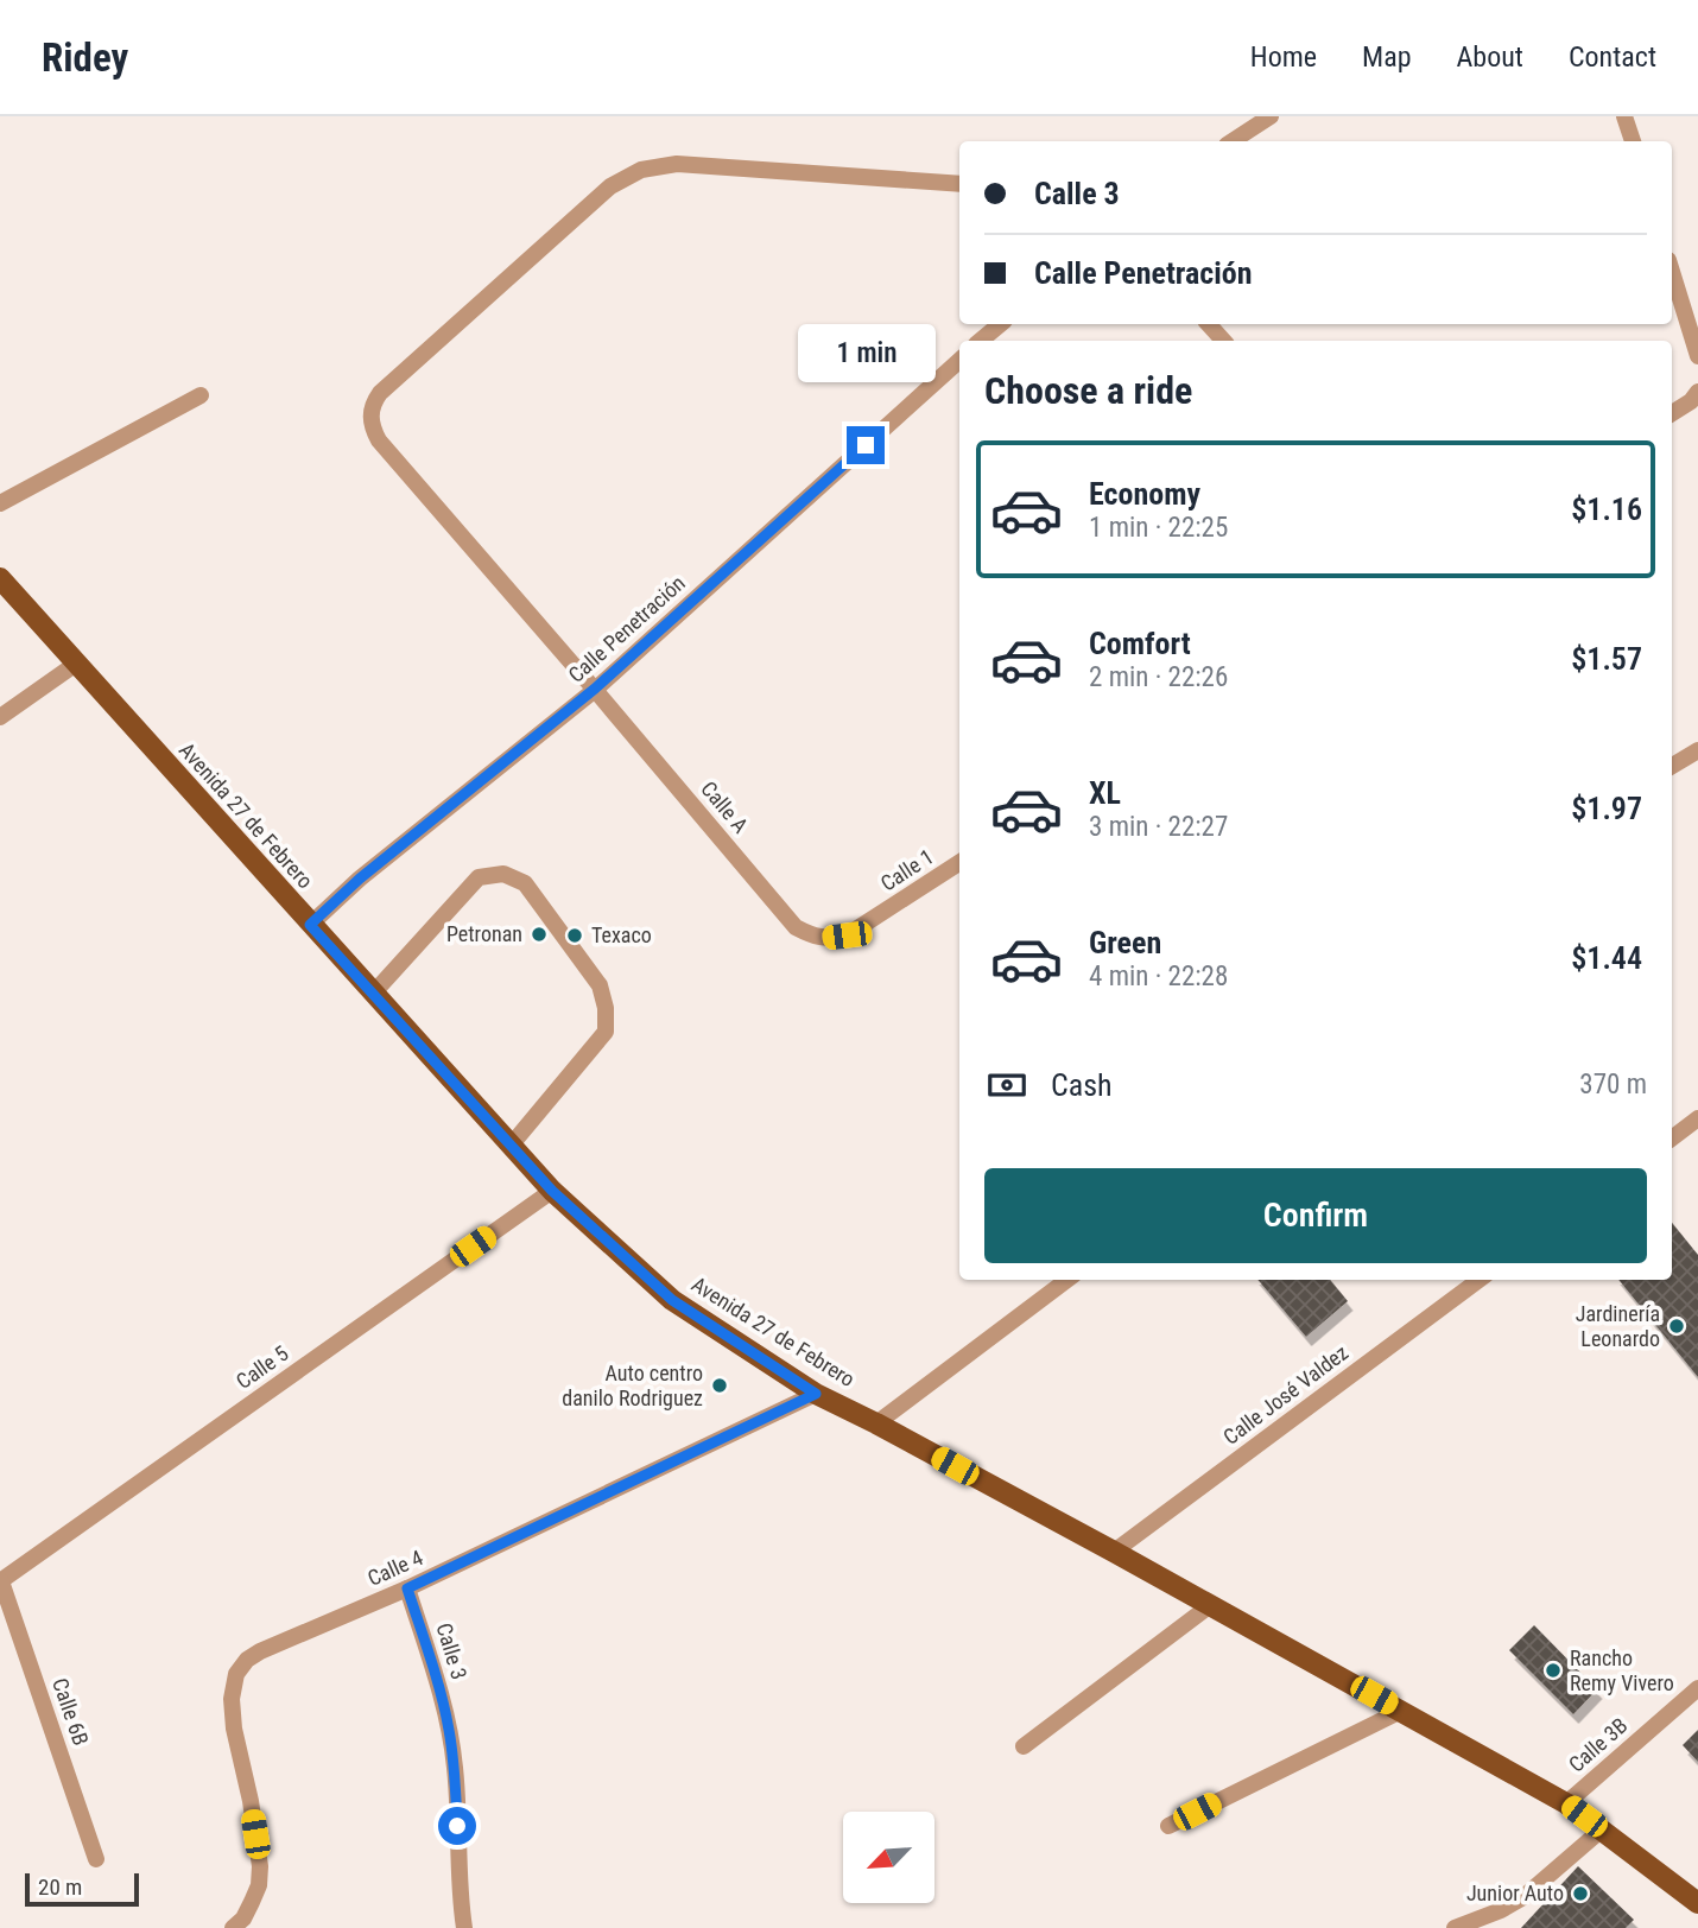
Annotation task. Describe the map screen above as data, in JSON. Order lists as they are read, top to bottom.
{
  "streets": {
    "main road": ["Avenida 27 de Febrero"],
    "street": [
      "Calle Penetración",
      "Calle A",
      "Calle 1",
      "Calle 5",
      "Calle José Valdez",
      "Calle 4",
      "Calle 3",
      "Calle 6B",
      "Calle 3B"
    ]
  },
  "crossings": [
    ["Calle Penetración", "Calle A"],
    ["Calle Penetración", "Avenida 27 de Febrero"],
    ["Calle A", "Calle 1"],
    ["Avenida 27 de Febrero", "Calle 5"],
    ["Avenida 27 de Febrero", "Calle José Valdez"],
    ["Avenida 27 de Febrero", "Calle 4"],
    ["Avenida 27 de Febrero", "Calle 3B"],
    ["Calle 5", "Calle 6B"],
    ["Calle 4", "Calle 3"]
  ],
  "places": [
    "Petronan",
    "Texaco",
    "Jardinería Leonardo",
    "Auto centro danilo Rodriguez",
    "Rancho Remy Vivero",
    "Junior Auto"
  ],
  "scale_bar": "20 m",
  "north": "bottom left",
  "page": {
    "header": "Ridey",
    "nav": [
      "Home",
      "Map",
      "About",
      "Contact"
    ],
    "banner": ["Calle 3", "Calle Penetración"],
    "bubble": "1 min",
    "heading": "Choose a ride",
    "list": [
      {
        "name": "Economy",
        "note": "1 min · 22:25",
        "value": "$1.16"
      },
      {
        "name": "Comfort",
        "note": "2 min · 22:26",
        "value": "$1.57"
      },
      {
        "name": "XL",
        "note": "3 min · 22:27",
        "value": "$1.97"
      },
      {
        "name": "Green",
        "note": "4 min · 22:28",
        "value": "$1.44"
      }
    ],
    "pay": ["Cash", "370 m"],
    "buttons": "Confirm",
    "scale": "20 m"
  }
}
